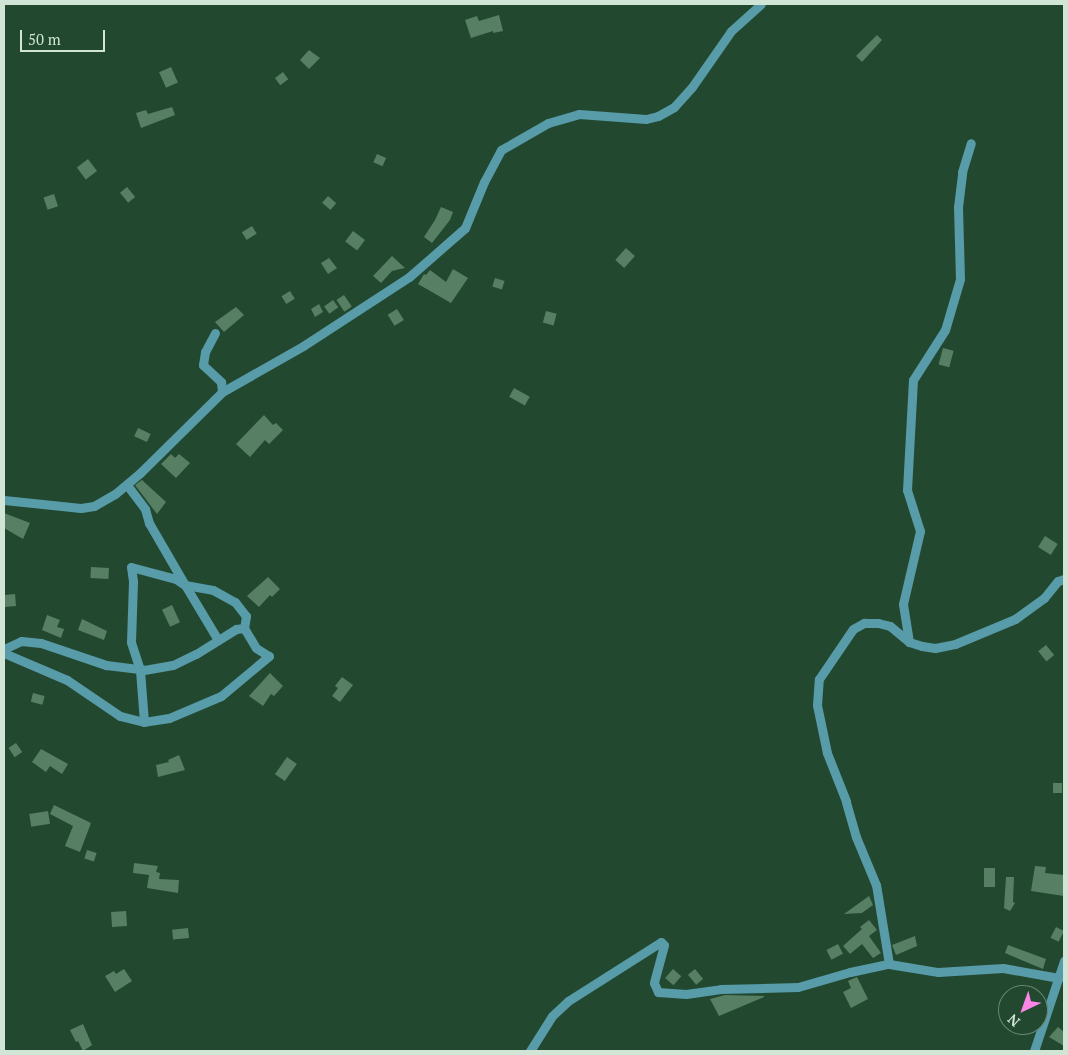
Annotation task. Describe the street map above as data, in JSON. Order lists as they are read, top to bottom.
{
  "scale_bar": "50 m",
  "north": "bottom left"
}
